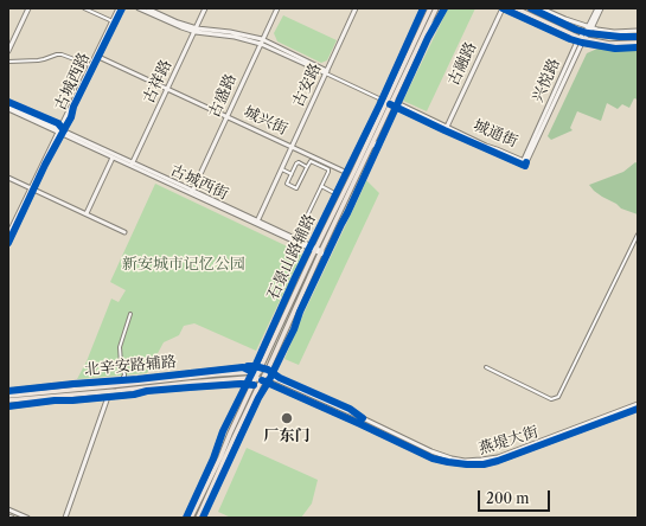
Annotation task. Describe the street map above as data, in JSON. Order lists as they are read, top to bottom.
{
  "streets": {
    "street": [
      "古融路",
      "兴悦路",
      "古城西路",
      "古祥路",
      "古安路",
      "古盛路",
      "城兴街",
      "城通街",
      "古城西街",
      "石景山路辅路",
      "北辛安路辅路",
      "燕堤大街"
    ]
  },
  "crossings": [
    ["古融路", "城通街"],
    ["兴悦路", "城通街"],
    ["古城西路", "城兴街"],
    ["古城西路", "古城西街"],
    ["古祥路", "城兴街"],
    ["古祥路", "古城西街"],
    ["古安路", "城兴街"],
    ["古安路", "古城西街"],
    ["古盛路", "城兴街"],
    ["古盛路", "古城西街"],
    ["城兴街", "石景山路辅路"],
    ["城通街", "石景山路辅路"],
    ["古城西街", "石景山路辅路"],
    ["石景山路辅路", "北辛安路辅路"],
    ["石景山路辅路", "燕堤大街"]
  ],
  "parks": ["新安城市记忆公园"],
  "places": ["厂东门"],
  "scale_bar": "200 m"
}
